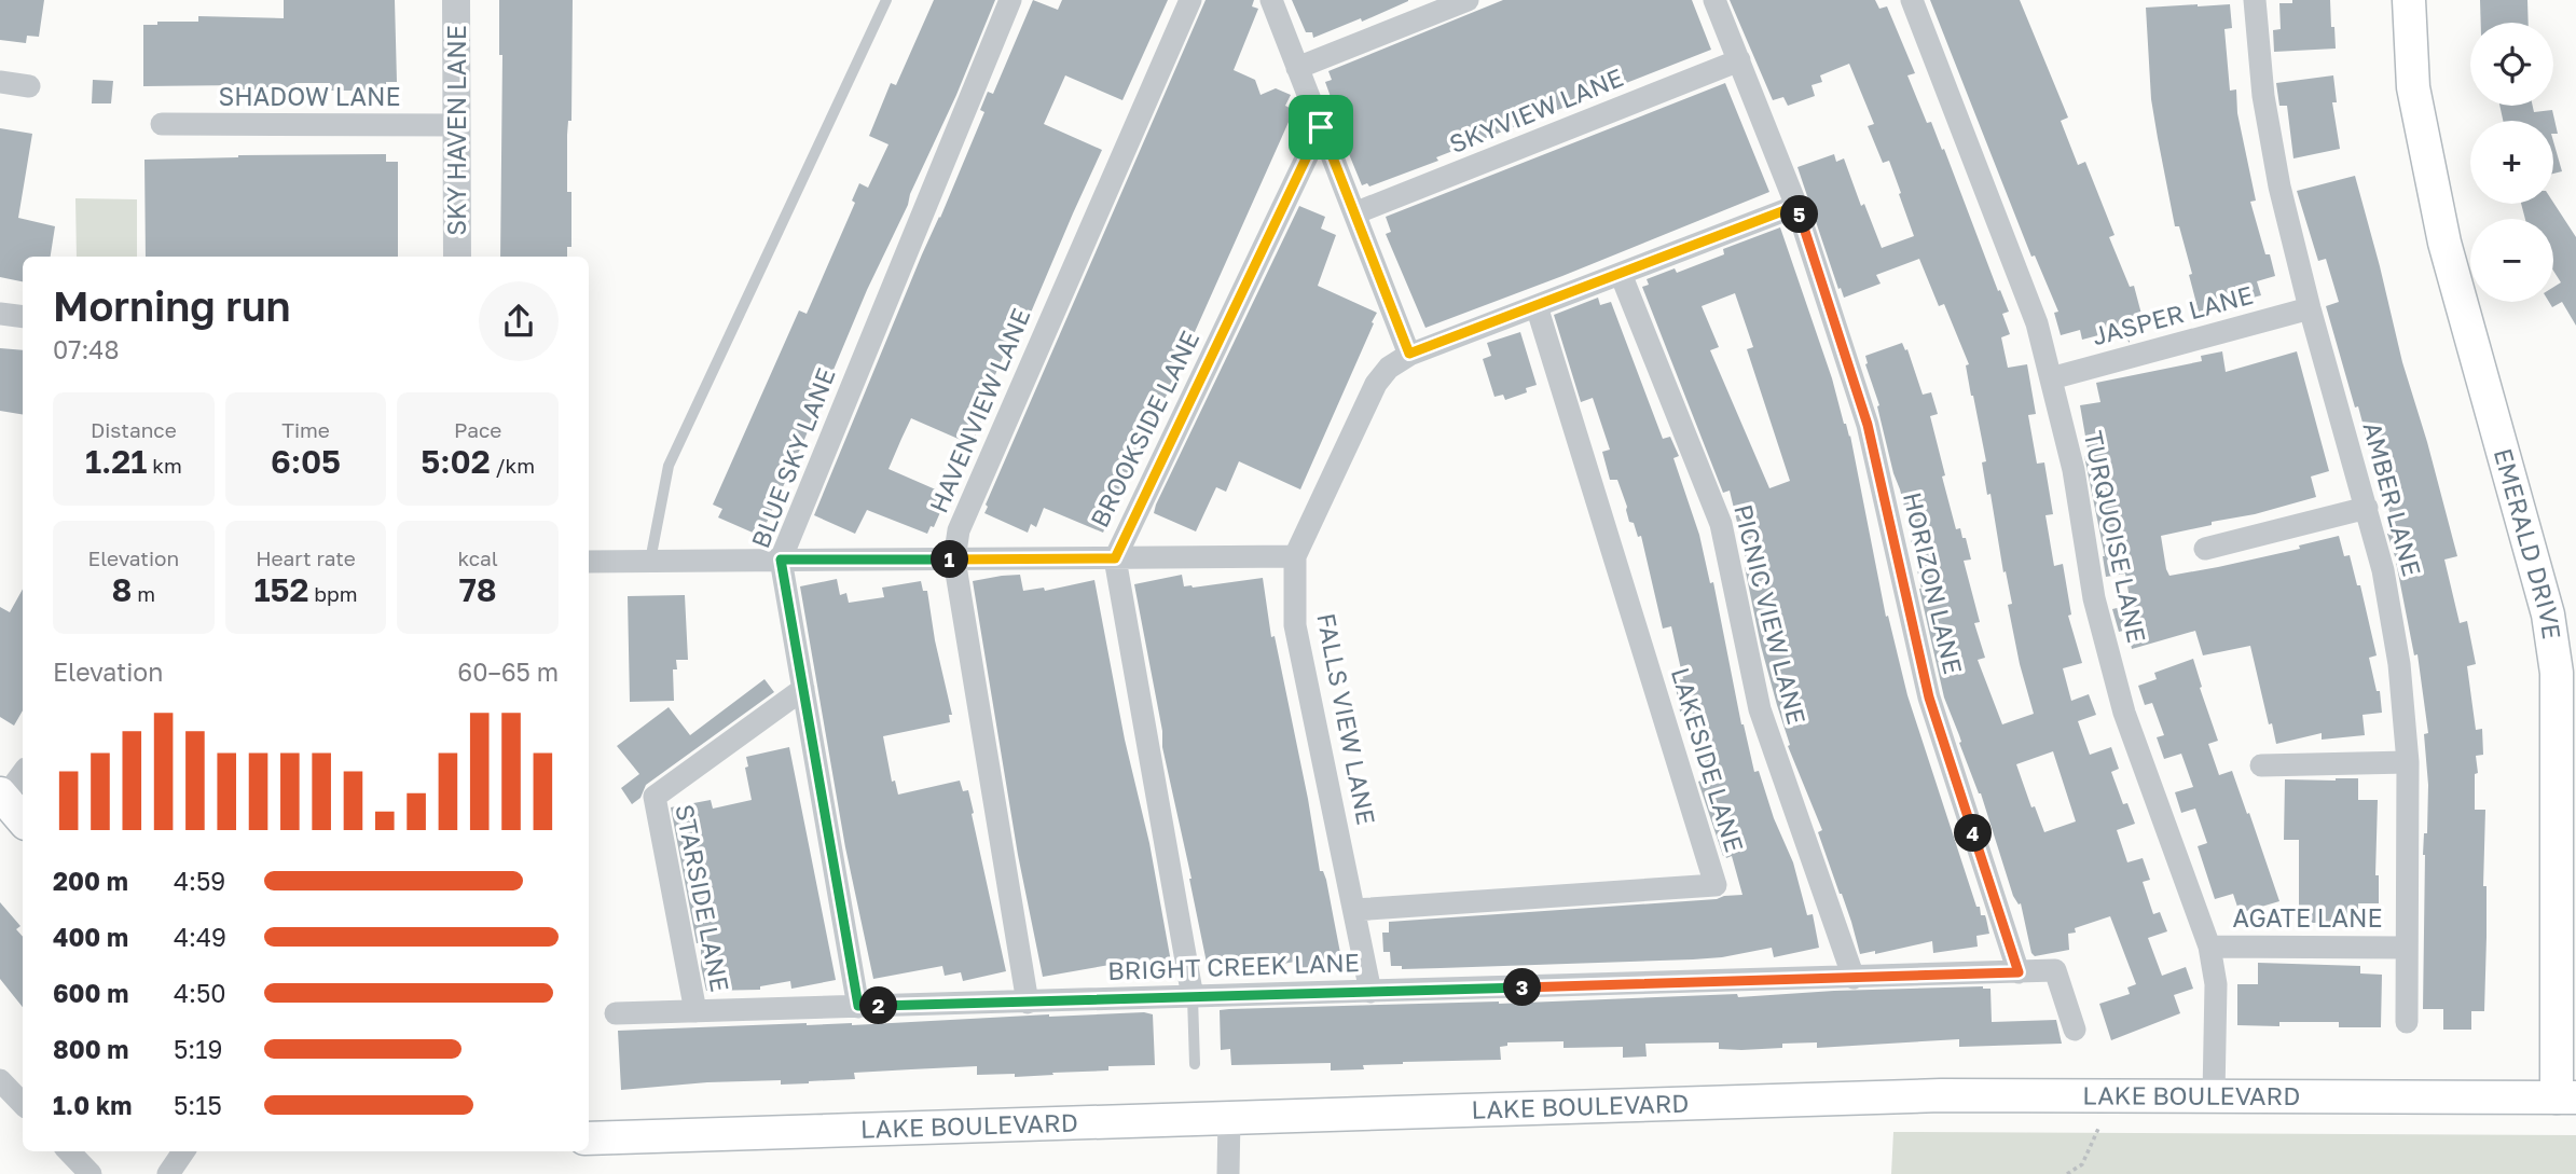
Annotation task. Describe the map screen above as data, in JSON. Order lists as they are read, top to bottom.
{
  "streets": {
    "main road": ["EMERALD DRIVE", "LAKE BOULEVARD"],
    "street": [
      "SHADOW LANE",
      "SKYVIEW LANE",
      "SKY HAVEN LANE",
      "JASPER LANE",
      "HAVENVIEW LANE",
      "BROOKSIDE LANE",
      "BLUE SKY LANE",
      "AMBER LANE",
      "TURQUOISE LANE",
      "HORIZON LANE",
      "PICNIC VIEW LANE",
      "FALLS VIEW LANE",
      "LAKESIDE LANE",
      "STARSIDE LANE",
      "AGATE LANE",
      "BRIGHT CREEK LANE"
    ]
  },
  "crossings": [
    ["SHADOW LANE", "SKY HAVEN LANE"],
    ["SKYVIEW LANE", "HORIZON LANE"],
    ["JASPER LANE", "AMBER LANE"],
    ["JASPER LANE", "TURQUOISE LANE"],
    ["HAVENVIEW LANE", "BRIGHT CREEK LANE"],
    ["BROOKSIDE LANE", "BRIGHT CREEK LANE"],
    ["BLUE SKY LANE", "STARSIDE LANE"],
    ["BLUE SKY LANE", "BRIGHT CREEK LANE"],
    ["AMBER LANE", "AGATE LANE"],
    ["TURQUOISE LANE", "AGATE LANE"],
    ["TURQUOISE LANE", "LAKE BOULEVARD"],
    ["EMERALD DRIVE", "LAKE BOULEVARD"],
    ["HORIZON LANE", "FALLS VIEW LANE"],
    ["HORIZON LANE", "BRIGHT CREEK LANE"],
    ["PICNIC VIEW LANE", "FALLS VIEW LANE"],
    ["PICNIC VIEW LANE", "BRIGHT CREEK LANE"],
    ["FALLS VIEW LANE", "LAKESIDE LANE"],
    ["FALLS VIEW LANE", "BRIGHT CREEK LANE"],
    ["STARSIDE LANE", "BRIGHT CREEK LANE"]
  ],
  "page": {
    "map_buttons": ["+", "−"],
    "pins": [
      "5",
      "1",
      "4",
      "3",
      "2"
    ],
    "heading": ["Morning run", "07:48"],
    "stats": [
      ["Distance", "1.21 km"],
      ["Time", "6:05"],
      ["Pace", "5:02 /km"],
      ["Elevation", "8 m"],
      ["Heart rate", "152 bpm"],
      ["kcal", "78"]
    ],
    "chart": ["Elevation", "60–65 m"],
    "list": [
      {
        "name": "200 m",
        "note": "4:59"
      },
      {
        "name": "400 m",
        "note": "4:49"
      },
      {
        "name": "600 m",
        "note": "4:50"
      },
      {
        "name": "800 m",
        "note": "5:19"
      },
      {
        "name": "1.0 km",
        "note": "5:15"
      }
    ]
  }
}
